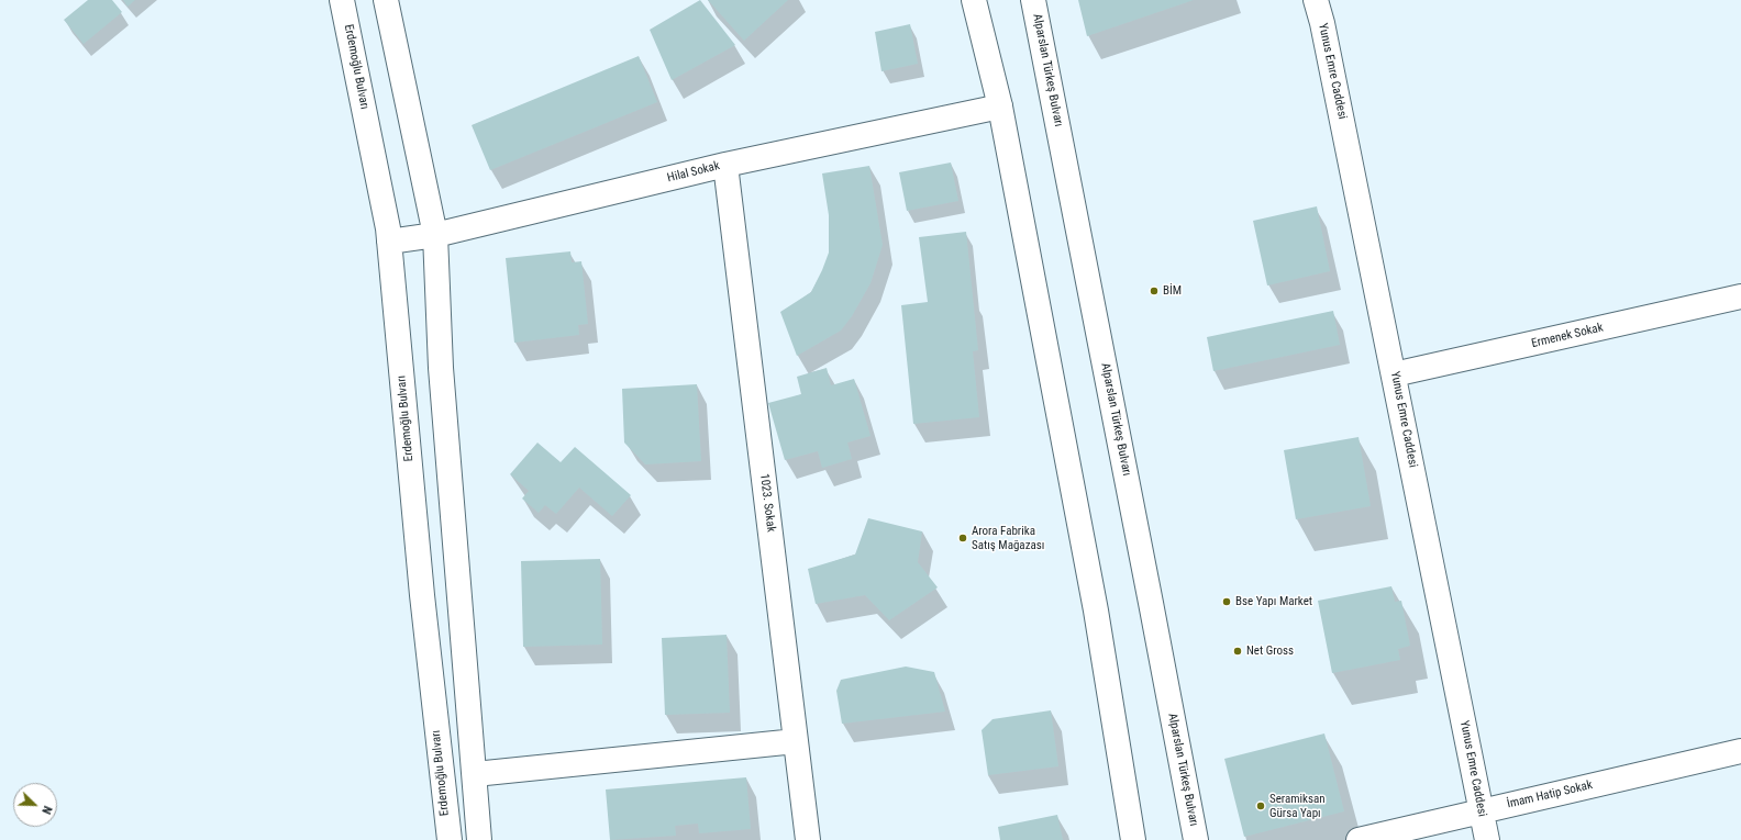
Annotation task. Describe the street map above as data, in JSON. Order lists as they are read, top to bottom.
{
  "streets": {
    "main road": [
      "Erdemoğlu Bulvarı",
      "Alparslan Türkeş Bulvarı",
      "Yunus Emre Caddesi",
      "Hilal Sokak",
      "Ermenek Sokak",
      "1023. Sokak",
      "İmam Hatip Sokak"
    ]
  },
  "crossings": [
    ["Erdemoğlu Bulvarı", "Hilal Sokak"],
    ["Yunus Emre Caddesi", "Ermenek Sokak"],
    ["Yunus Emre Caddesi", "İmam Hatip Sokak"],
    ["Hilal Sokak", "1023. Sokak"]
  ],
  "places": [
    "BİM",
    "Arora Fabrika Satış Mağazası",
    "Bse Yapı Market",
    "Net Gross",
    "Seramiksan Gürsa Yapı"
  ],
  "north": "bottom right"
}
